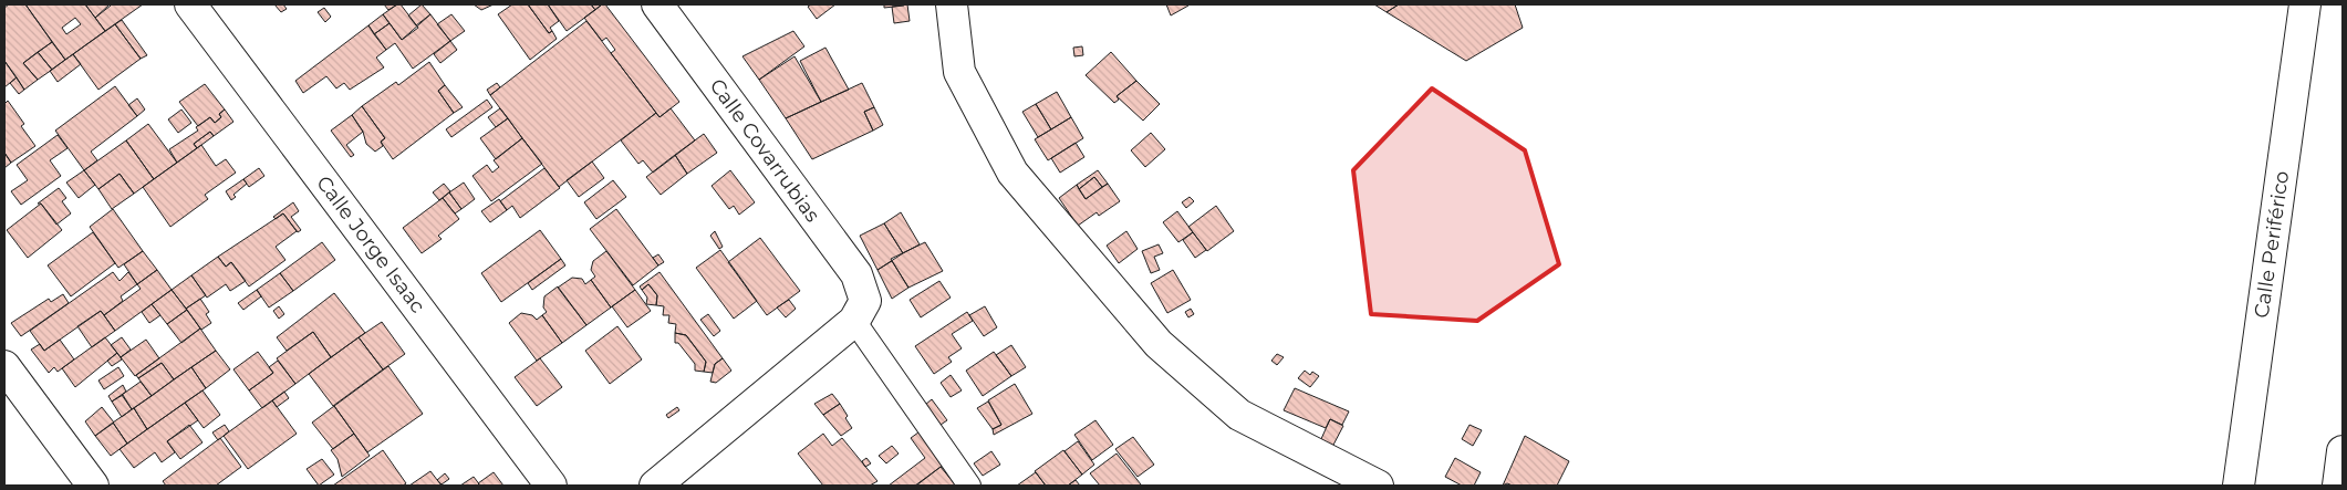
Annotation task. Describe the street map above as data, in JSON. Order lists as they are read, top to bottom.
{
  "streets": {
    "main road": ["Calle Covarrubias", "Calle Jorge Isaac", "Calle Periférico"]
  }
}
